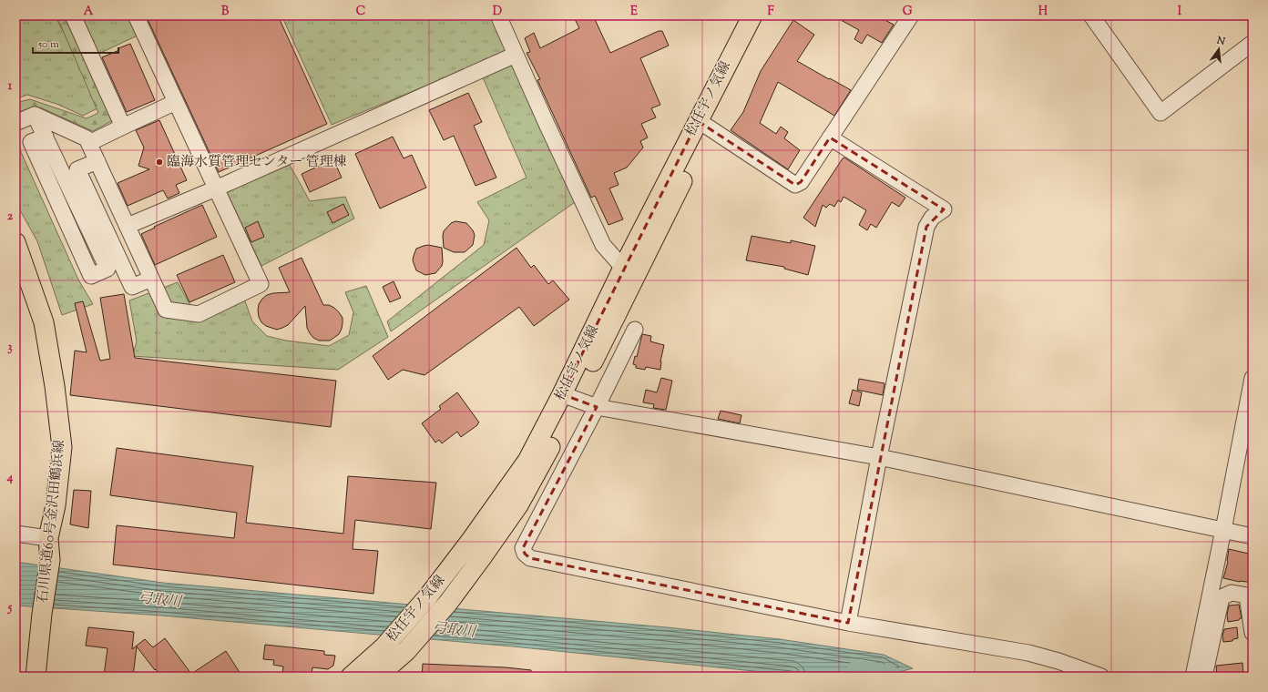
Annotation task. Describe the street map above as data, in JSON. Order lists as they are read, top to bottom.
{
  "streets": {
    "main road": ["松任宇ノ気線", "石川県道60号金沢田鶴浜線"]
  },
  "water": ["弓取川"],
  "places": ["臨海水質管理センター 管理棟"],
  "scale_bar": "50 m",
  "north": "top",
  "grid": {
    "columns": [
      "A",
      "B",
      "C",
      "D",
      "E",
      "F",
      "G",
      "H",
      "I"
    ],
    "rows": [
      "1",
      "2",
      "3",
      "4",
      "5"
    ]
  }
}
